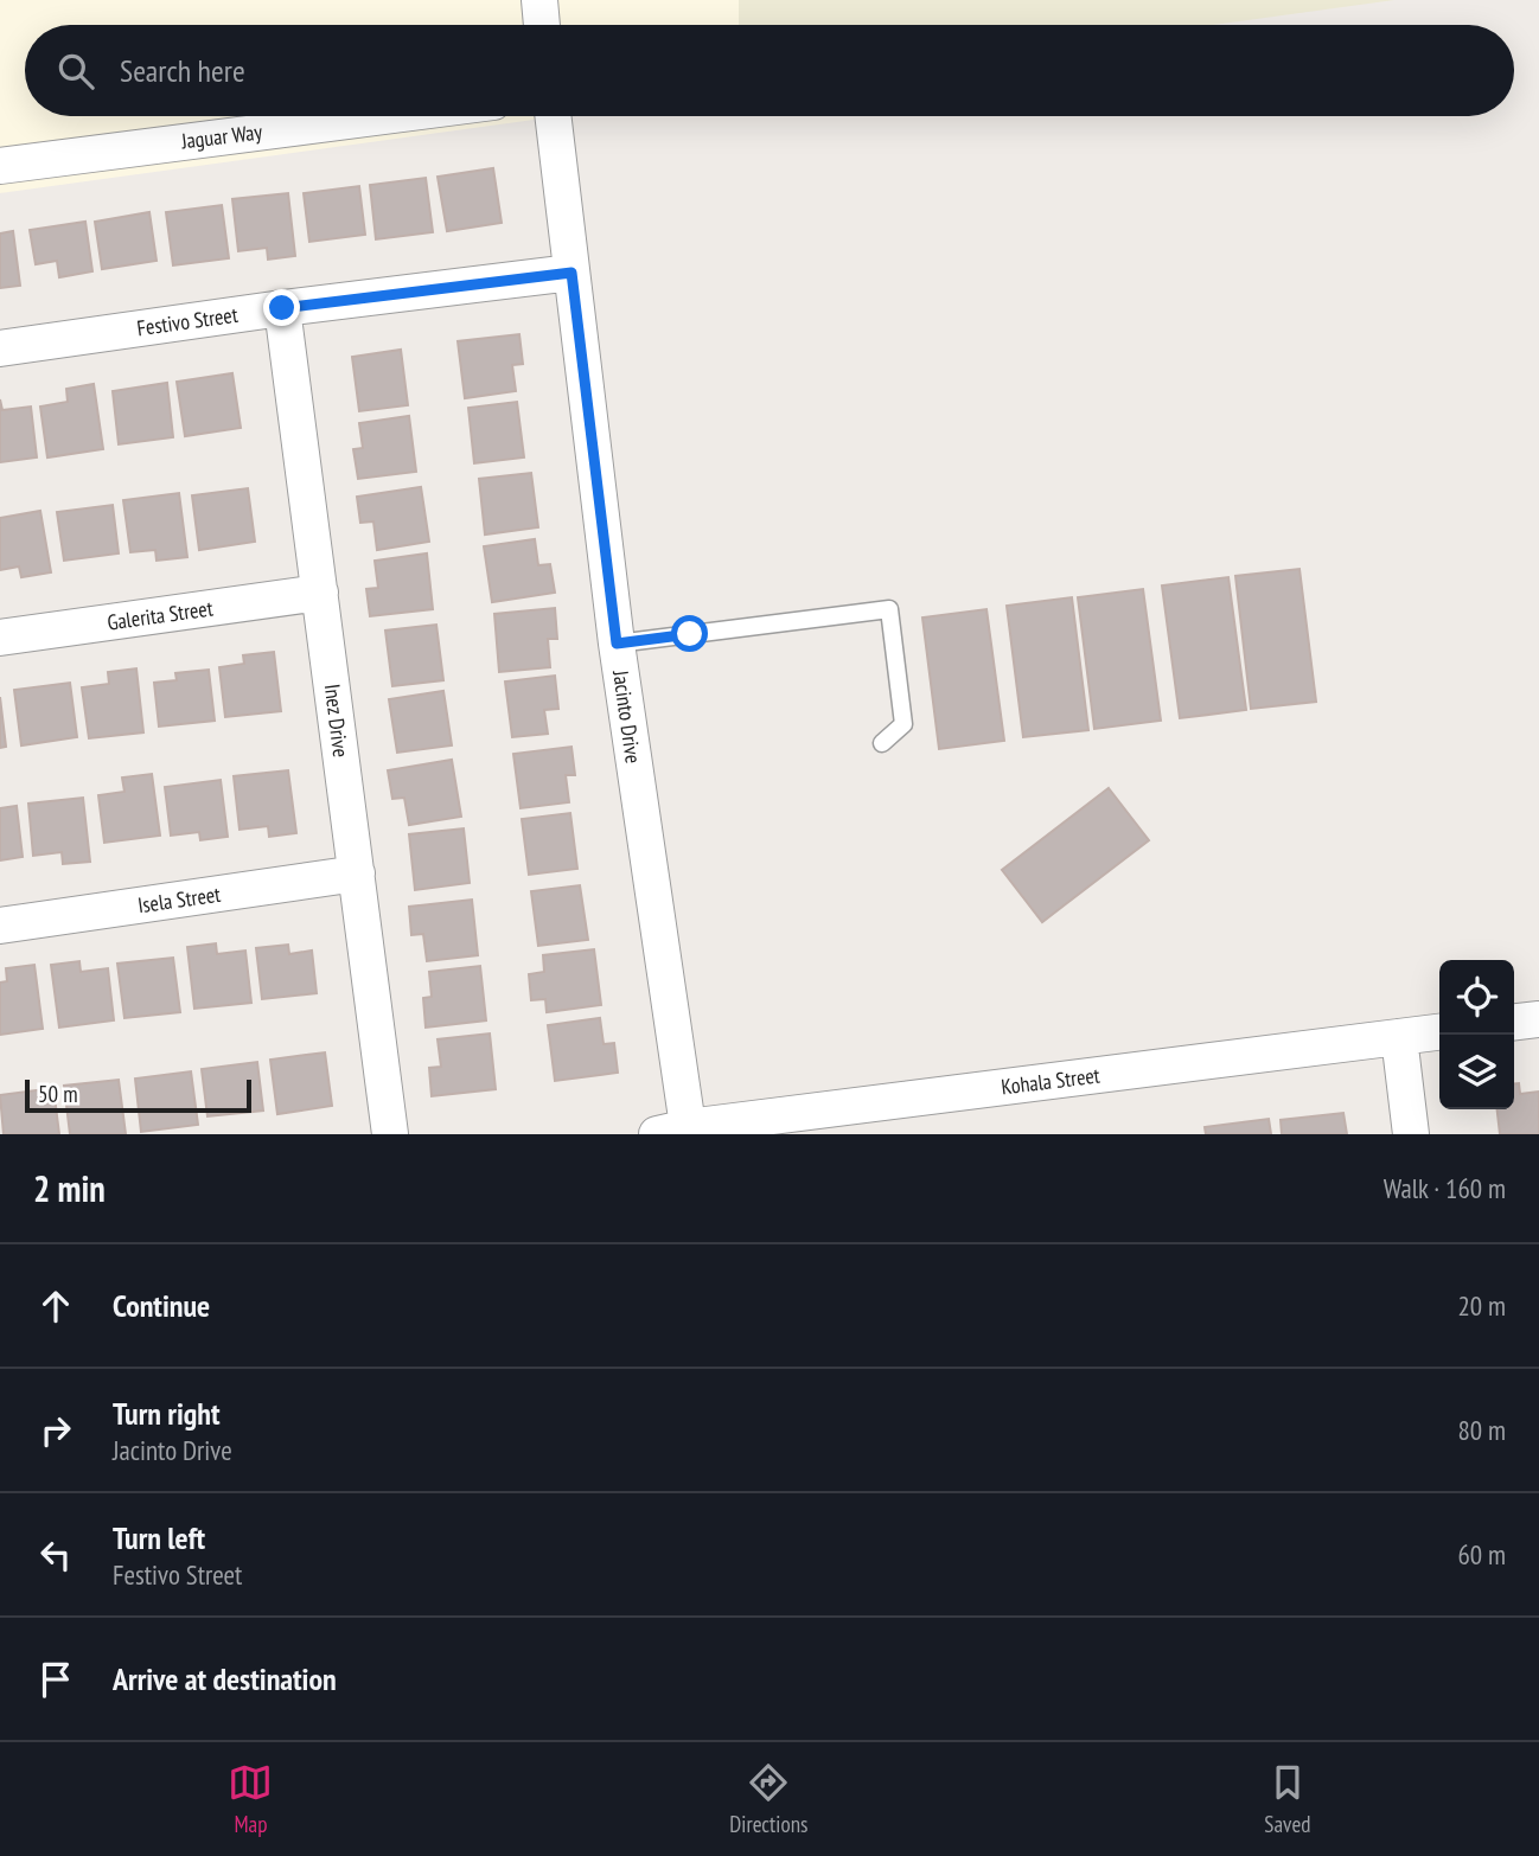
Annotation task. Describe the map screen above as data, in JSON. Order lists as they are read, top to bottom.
{
  "streets": {
    "street": [
      "Jaguar Way",
      "Festivo Street",
      "Galerita Street",
      "Jacinto Drive",
      "Inez Drive",
      "Isela Street",
      "Kohala Street"
    ]
  },
  "crossings": [
    ["Festivo Street", "Jacinto Drive"],
    ["Festivo Street", "Inez Drive"],
    ["Galerita Street", "Inez Drive"],
    ["Jacinto Drive", "Kohala Street"],
    ["Inez Drive", "Isela Street"]
  ],
  "scale_bar": "50 m",
  "page": {
    "search": "Search here",
    "scale": "50 m",
    "heading": ["2 min", "Walk · 160 m"],
    "list": [
      ["Continue", "20 m"],
      ["Turn right", "Jacinto Drive", "80 m"],
      ["Turn left", "Festivo Street", "60 m"],
      "Arrive at destination"
    ],
    "nav": ["Map", "Directions", "Saved"]
  }
}
